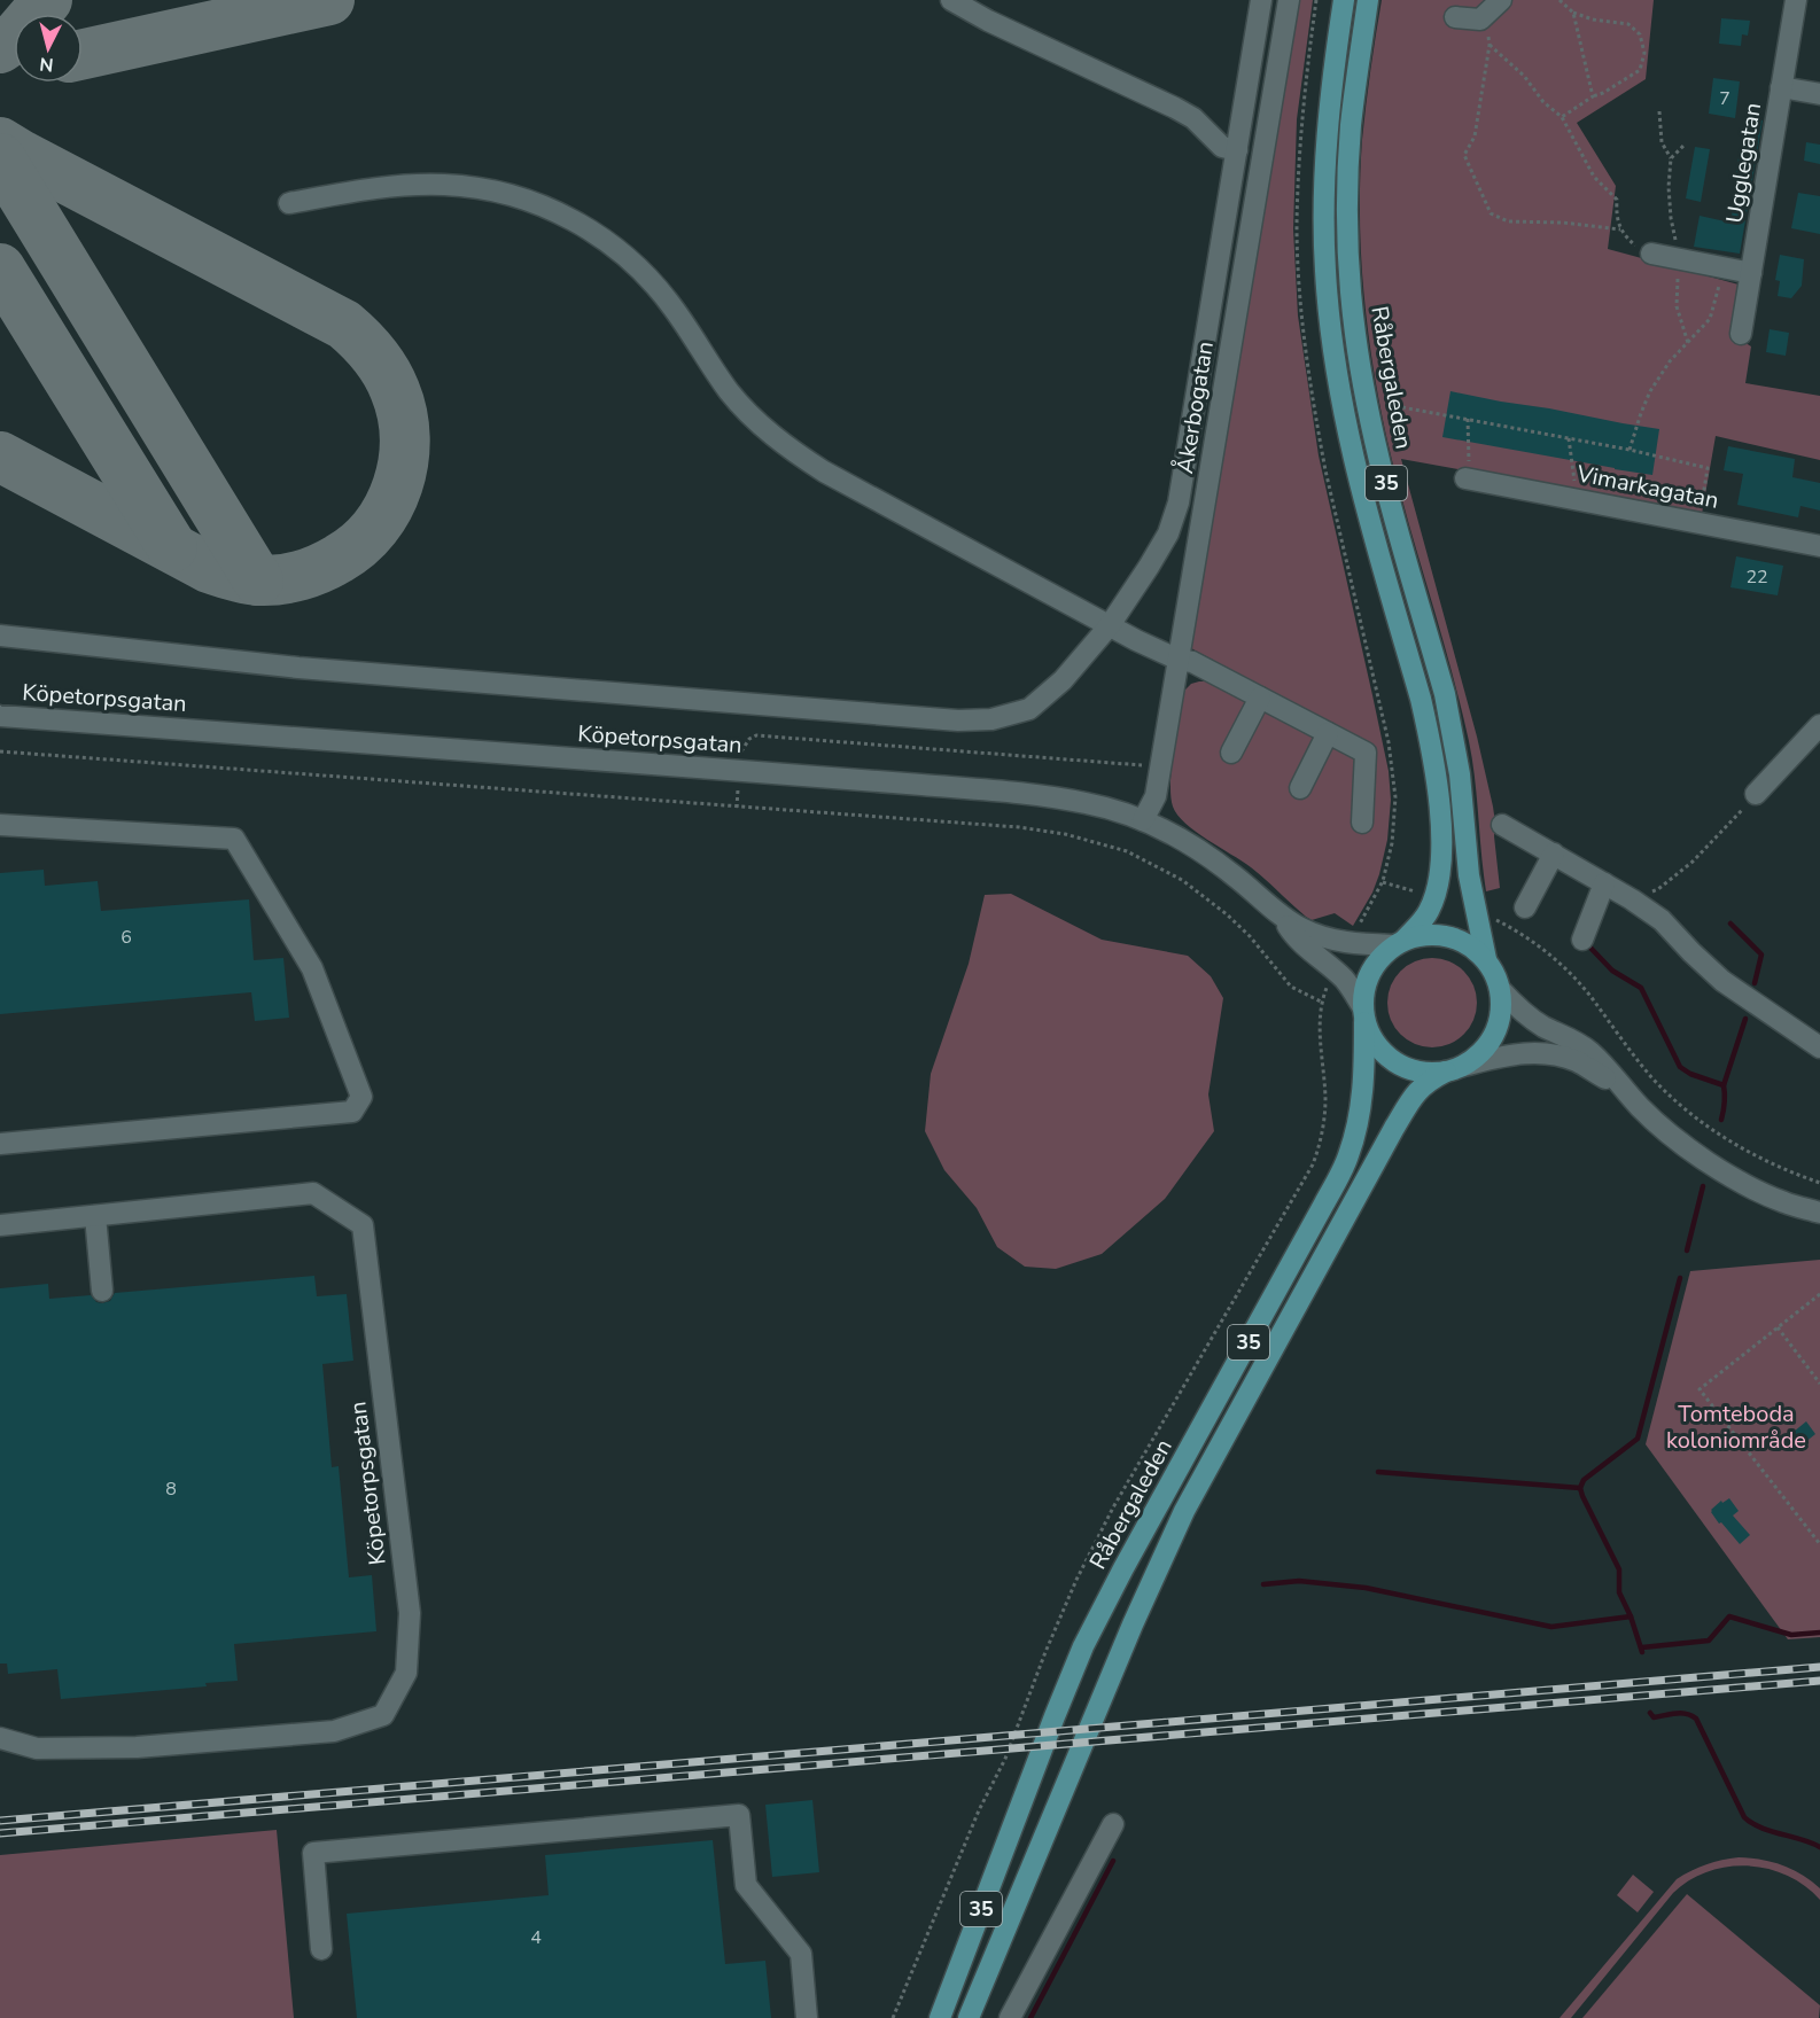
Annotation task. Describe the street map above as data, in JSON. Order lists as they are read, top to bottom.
{
  "streets": {
    "main road": ["Råbergaleden", "35"],
    "street": [
      "Ugglegatan",
      "Åkerbogatan",
      "Vimarkagatan",
      "Köpetorpsgatan"
    ]
  },
  "crossings": [
    ["Råbergaleden", "35"],
    ["Råbergaleden", "Köpetorpsgatan"],
    ["Åkerbogatan", "Köpetorpsgatan"],
    ["35", "Köpetorpsgatan"]
  ],
  "parks": ["Tomteboda koloniområde"],
  "house_numbers": [
    "7",
    "22",
    "6",
    "8",
    "4"
  ],
  "north": "bottom"
}
